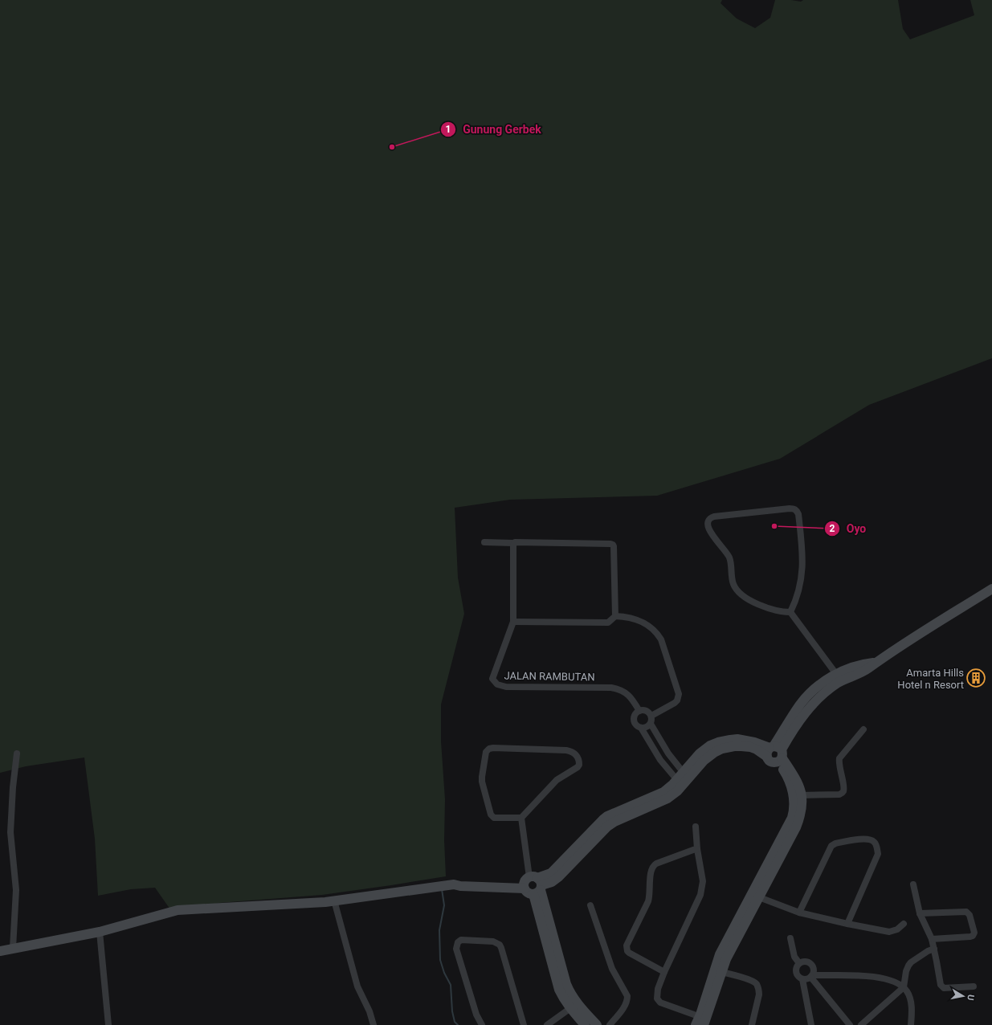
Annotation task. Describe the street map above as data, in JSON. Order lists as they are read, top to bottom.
{
  "streets": {
    "street": ["JALAN RAMBUTAN"]
  },
  "places": {
    "other": ["Gunung Gerbek", "Oyo"],
    "building": ["Amarta Hills Hotel n Resort"]
  },
  "north": "right"
}
